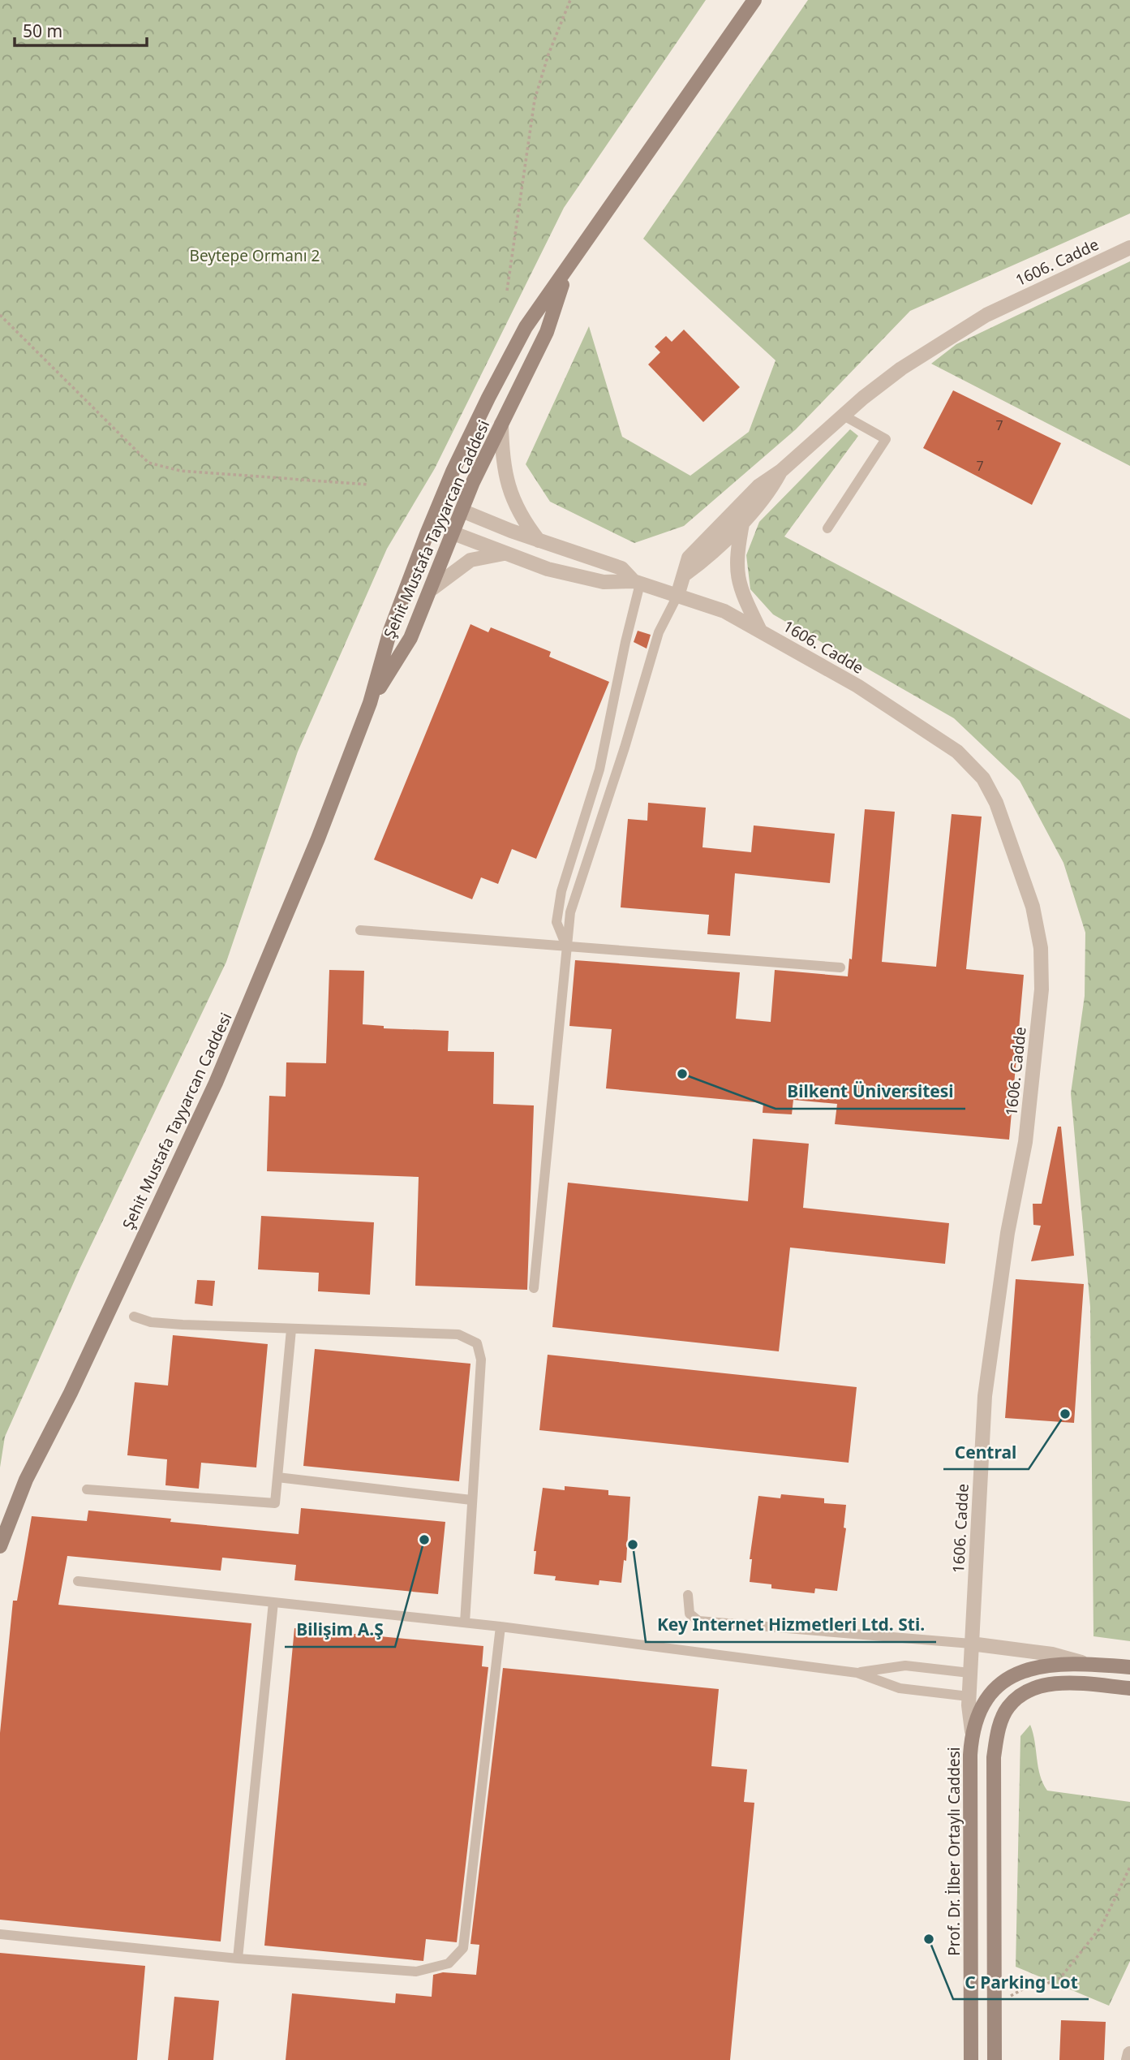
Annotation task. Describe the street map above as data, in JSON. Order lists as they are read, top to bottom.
{
  "streets": {
    "main road": ["Şehit Mustafa Tayyarcan Caddesi", "Prof. Dr. İlber Ortaylı Caddesi"],
    "street": ["1606. Cadde"]
  },
  "crossings": [
    ["1606. Cadde", "Prof. Dr. İlber Ortaylı Caddesi"]
  ],
  "parks": ["Beytepe Ormanı 2"],
  "places": [
    "Bilkent Üniversitesi",
    "Central",
    "Bilişim A.Ş",
    "Key Internet Hizmetleri Ltd. Sti.",
    "C Parking Lot"
  ],
  "house_numbers": ["7", "7"],
  "scale_bar": "50 m"
}
